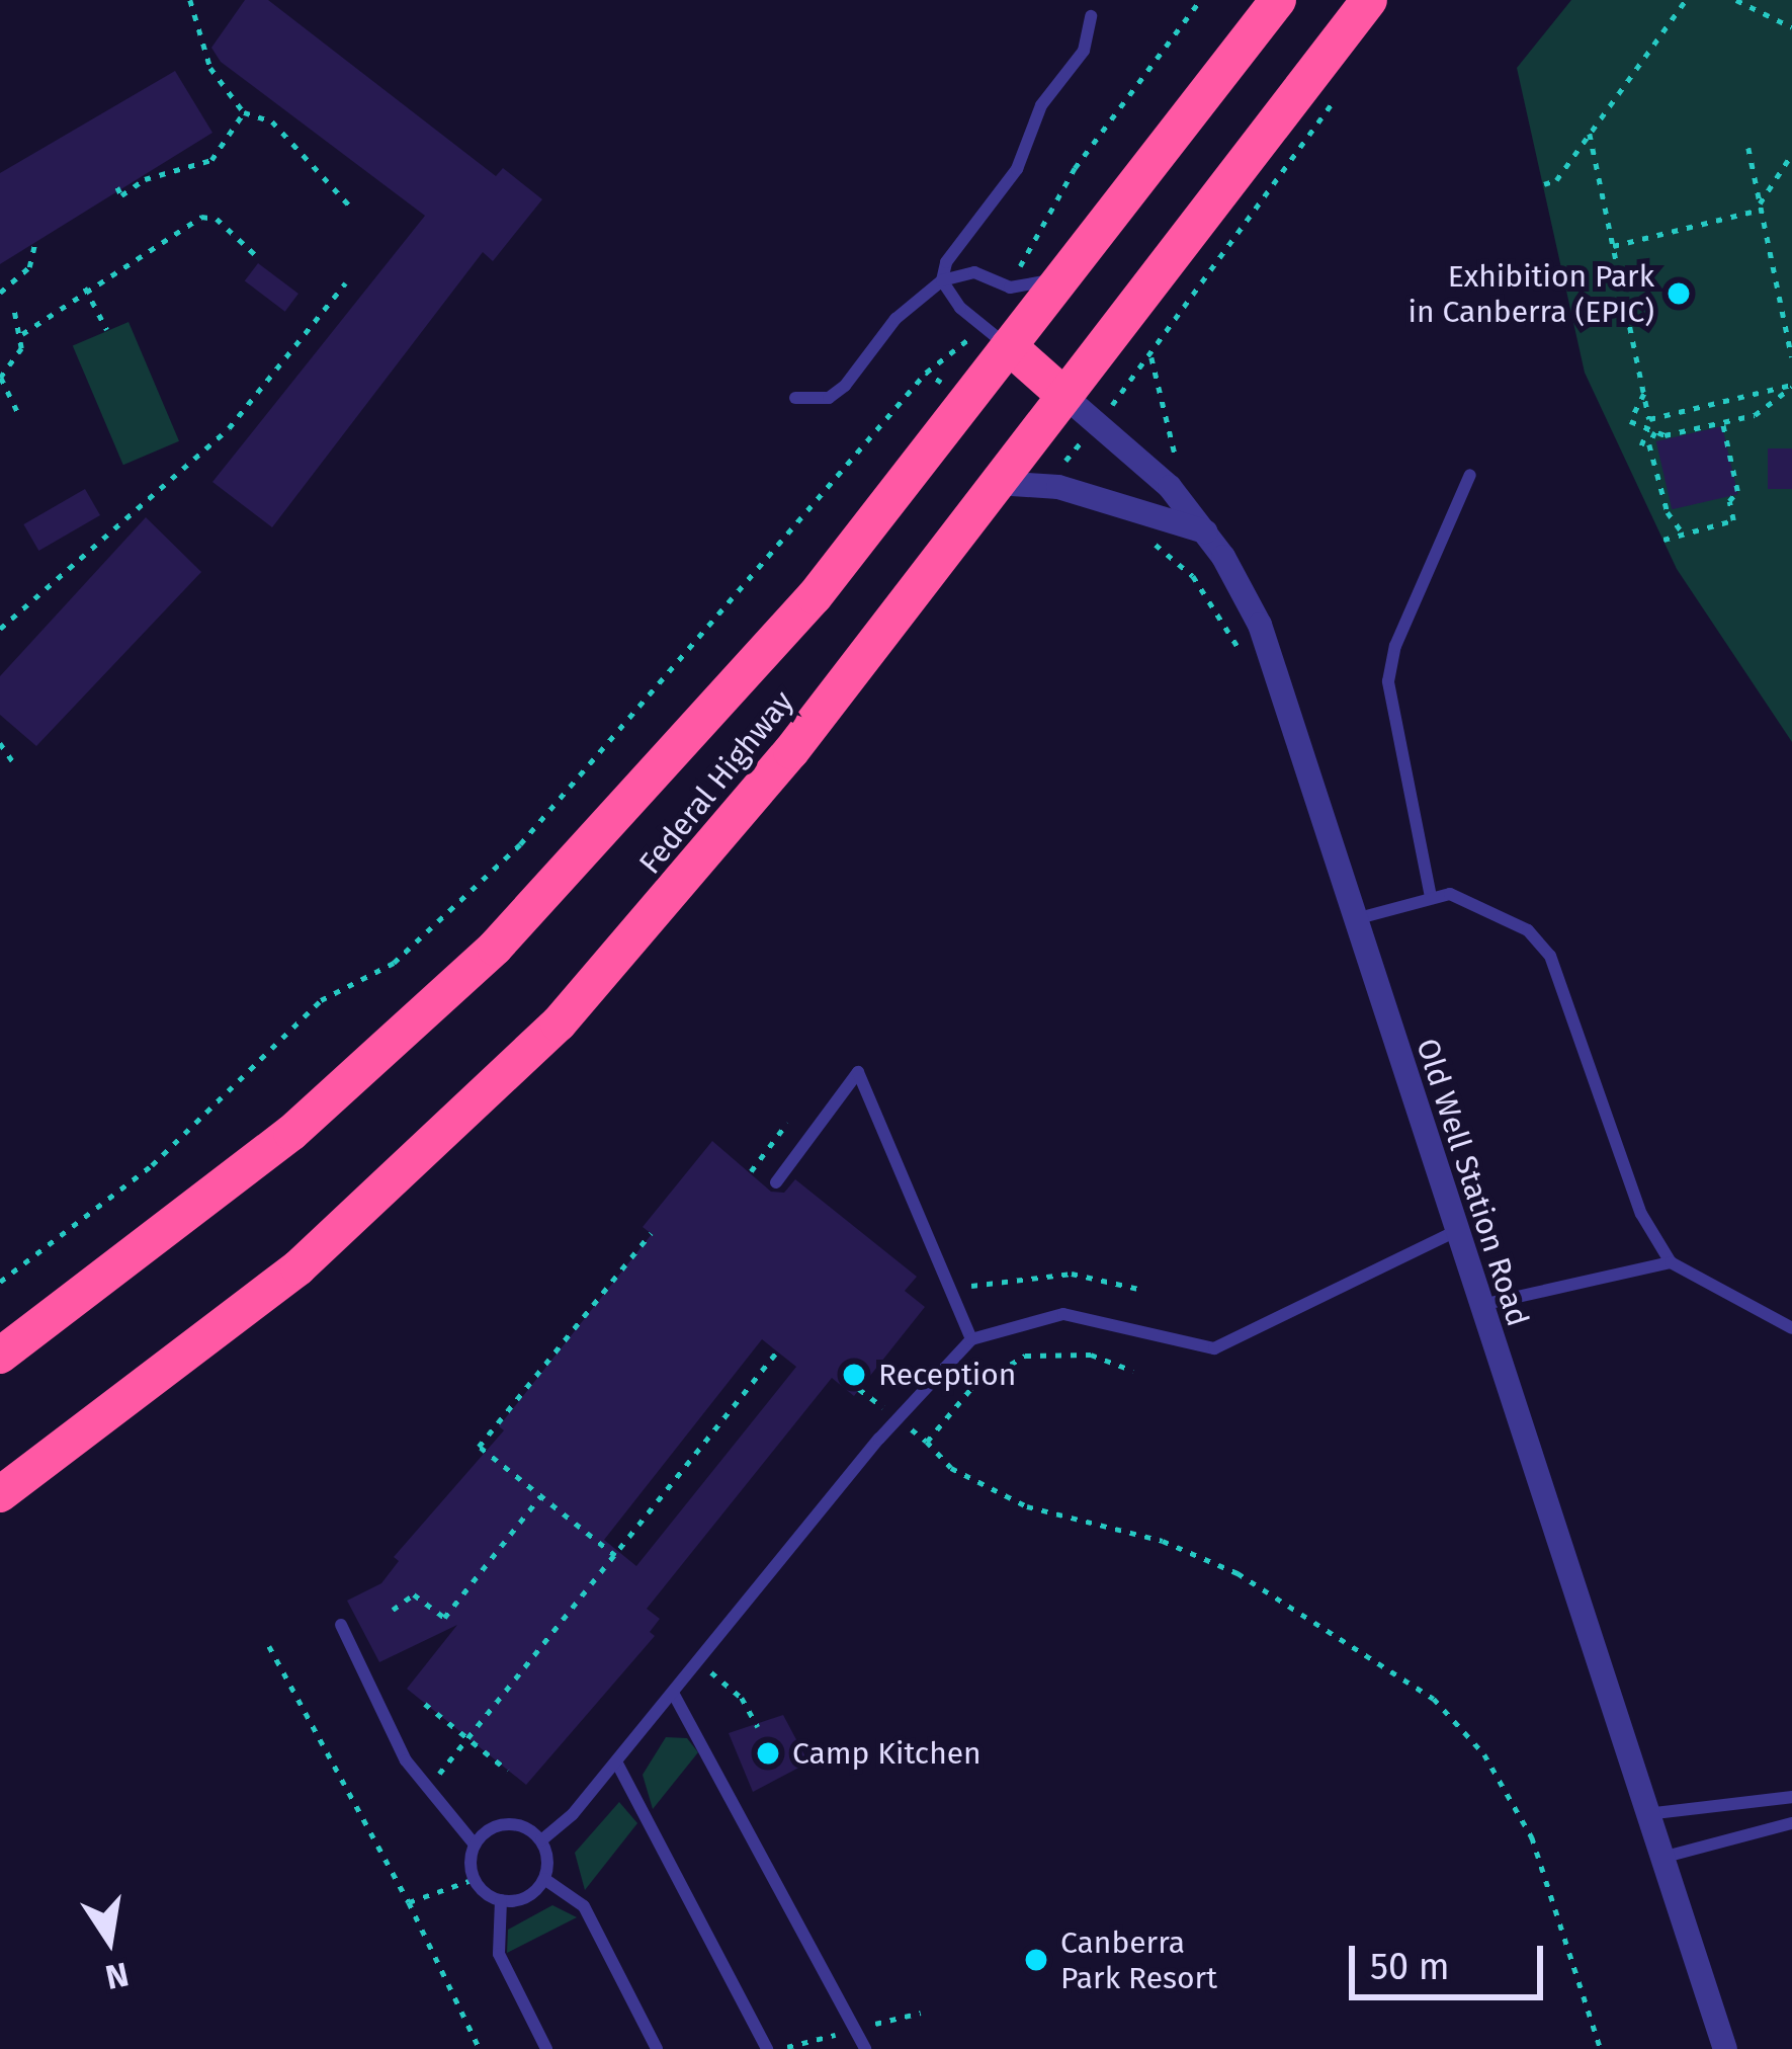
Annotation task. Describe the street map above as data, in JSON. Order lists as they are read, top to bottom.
{
  "streets": {
    "highway": ["Federal Highway"],
    "street": ["Old Well Station Road"]
  },
  "crossings": [
    ["Federal Highway", "Old Well Station Road"]
  ],
  "places": [
    "Exhibition Park in Canberra (EPIC)",
    "Reception",
    "Camp Kitchen",
    "Canberra Park Resort"
  ],
  "scale_bar": "50 m",
  "north": "bottom"
}
